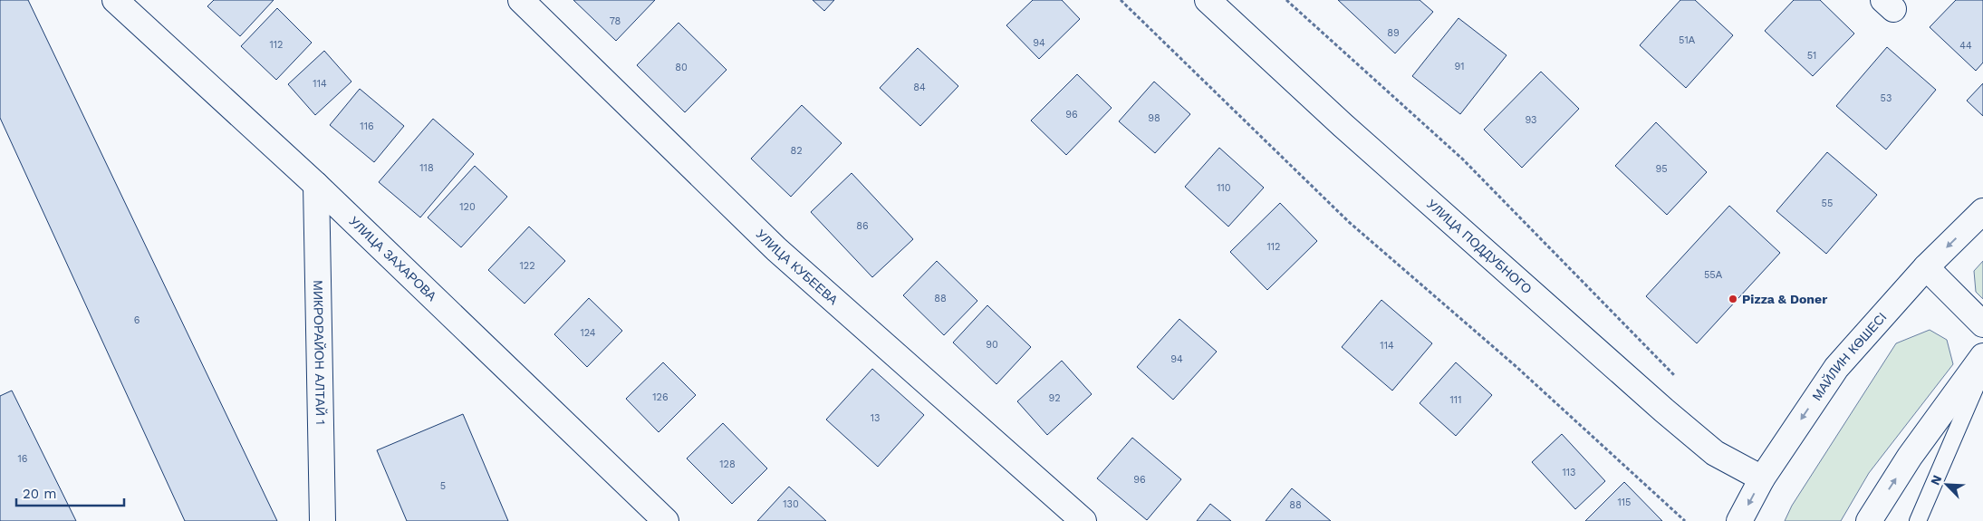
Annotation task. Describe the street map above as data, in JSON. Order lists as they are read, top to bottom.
{
  "streets": {
    "street": [
      "УЛИЦА ПОДДУБНОГО",
      "УЛИЦА ЗАХАРОВА",
      "УЛИЦА КУБЕЕВА",
      "МИКРОРАЙОН АЛТАЙ 1",
      "МАЙЛИН КӨШЕСІ"
    ]
  },
  "crossings": [
    ["УЛИЦА ПОДДУБНОГО", "МАЙЛИН КӨШЕСІ"],
    ["УЛИЦА ЗАХАРОВА", "МИКРОРАЙОН АЛТАЙ 1"]
  ],
  "places": ["Pizza & Doner"],
  "house_numbers": [
    "78",
    "89",
    "51А",
    "94",
    "112",
    "44",
    "51",
    "91",
    "80",
    "114",
    "84",
    "53",
    "96",
    "98",
    "93",
    "116",
    "82",
    "118",
    "95",
    "110",
    "55",
    "120",
    "86",
    "112",
    "122",
    "55А",
    "88",
    "6",
    "124",
    "90",
    "114",
    "94",
    "126",
    "92",
    "111",
    "13",
    "16",
    "128",
    "113",
    "96",
    "5",
    "115",
    "130",
    "88"
  ],
  "scale_bar": "20 m",
  "north": "top left"
}
